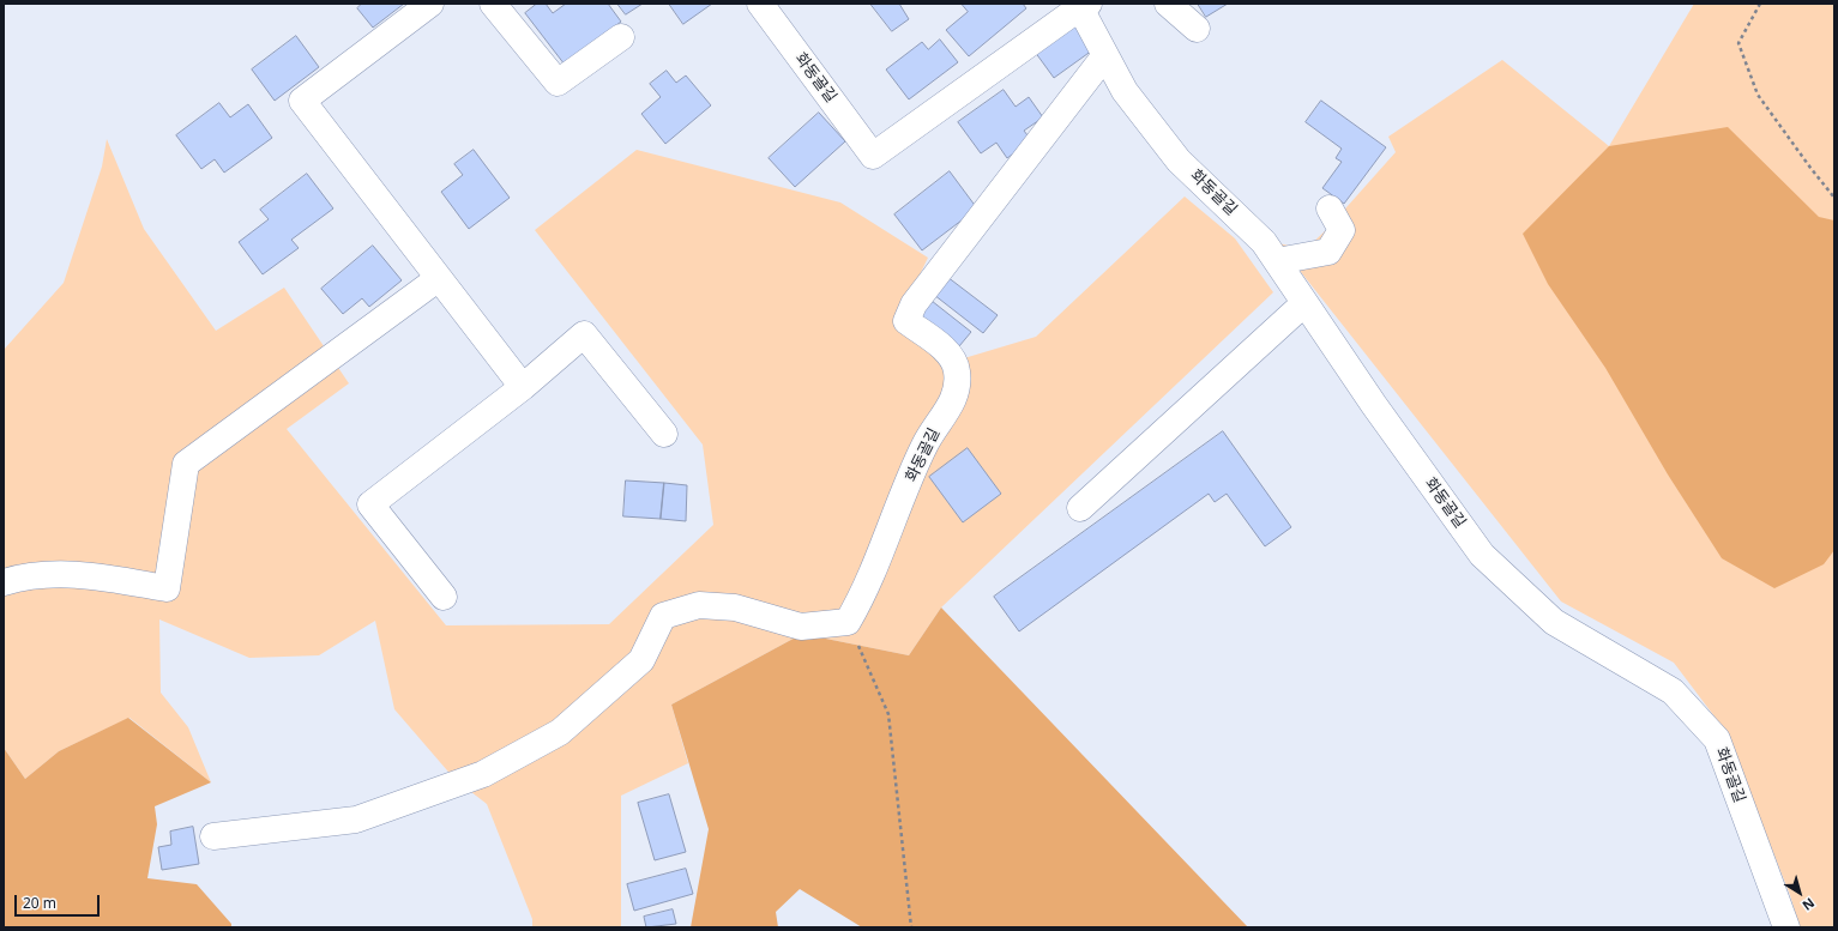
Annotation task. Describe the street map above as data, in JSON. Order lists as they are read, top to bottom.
{
  "streets": {
    "street": ["화동골길"]
  },
  "scale_bar": "20 m",
  "north": "bottom right"
}
